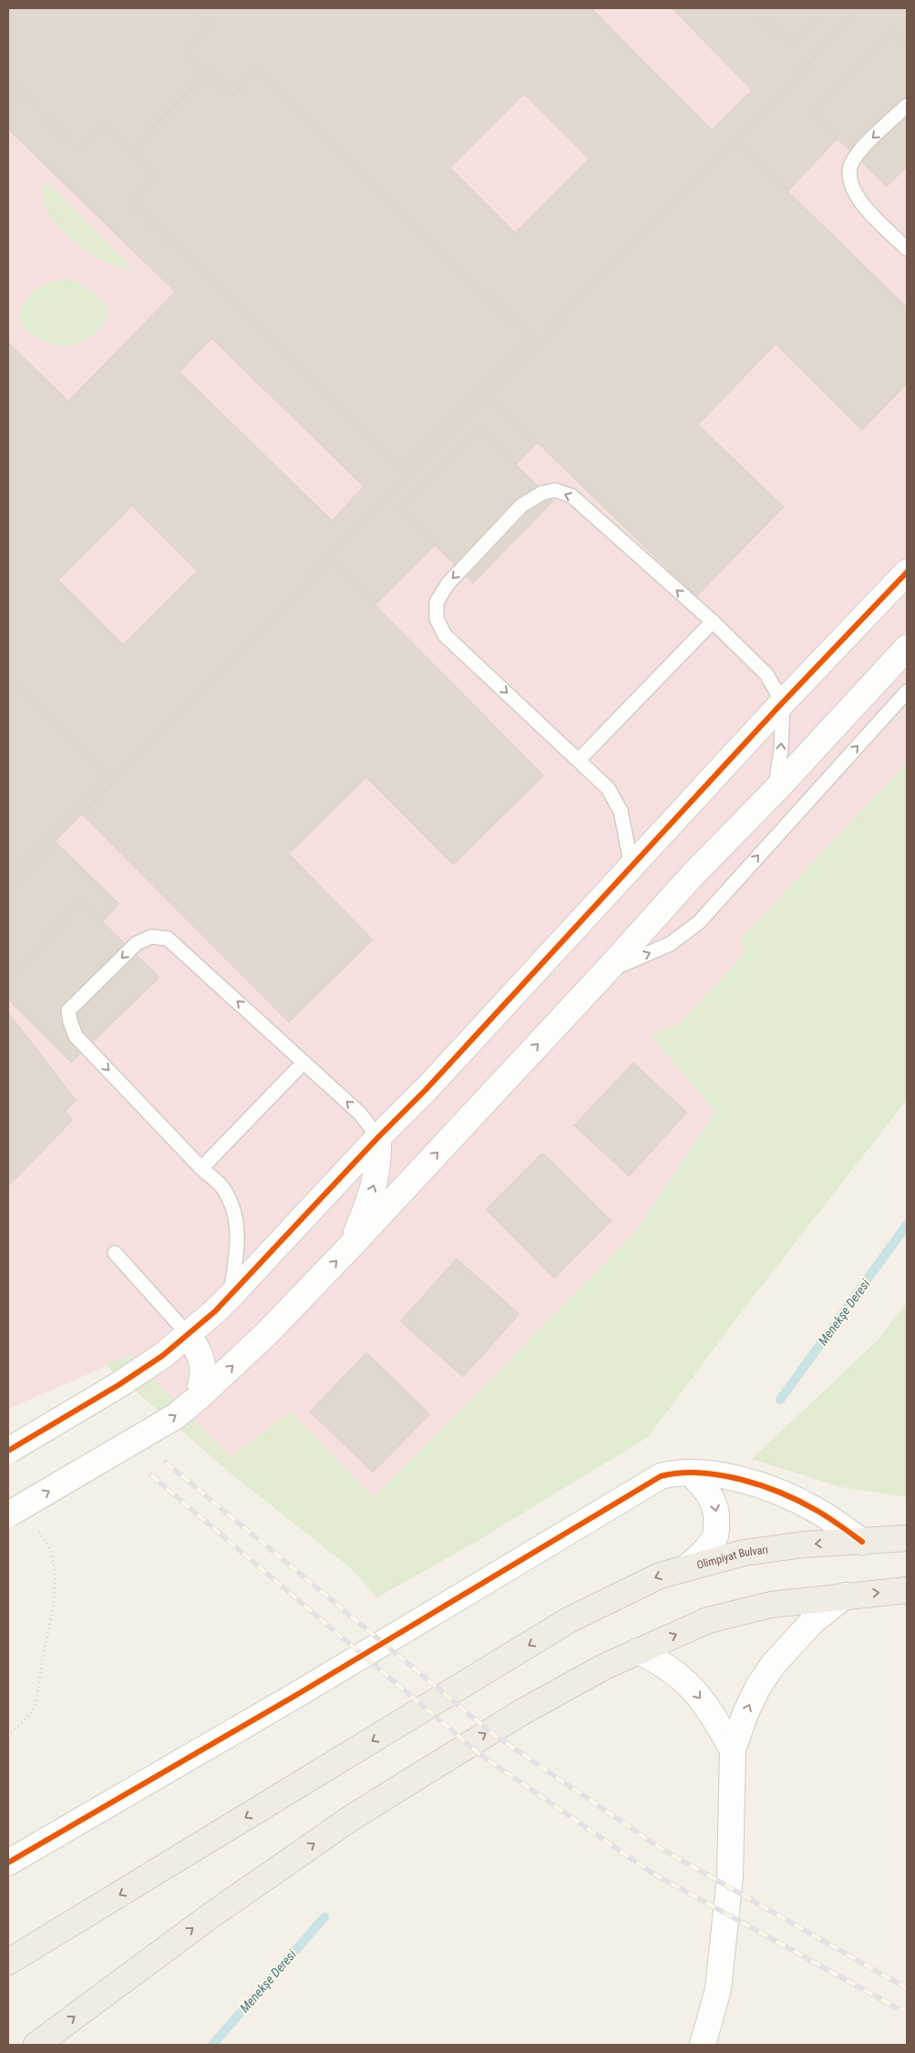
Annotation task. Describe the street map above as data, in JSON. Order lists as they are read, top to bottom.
{
  "streets": {
    "main road": ["Olimpiyat Bulvarı"]
  },
  "water": ["Menekşe Deresi"]
}
